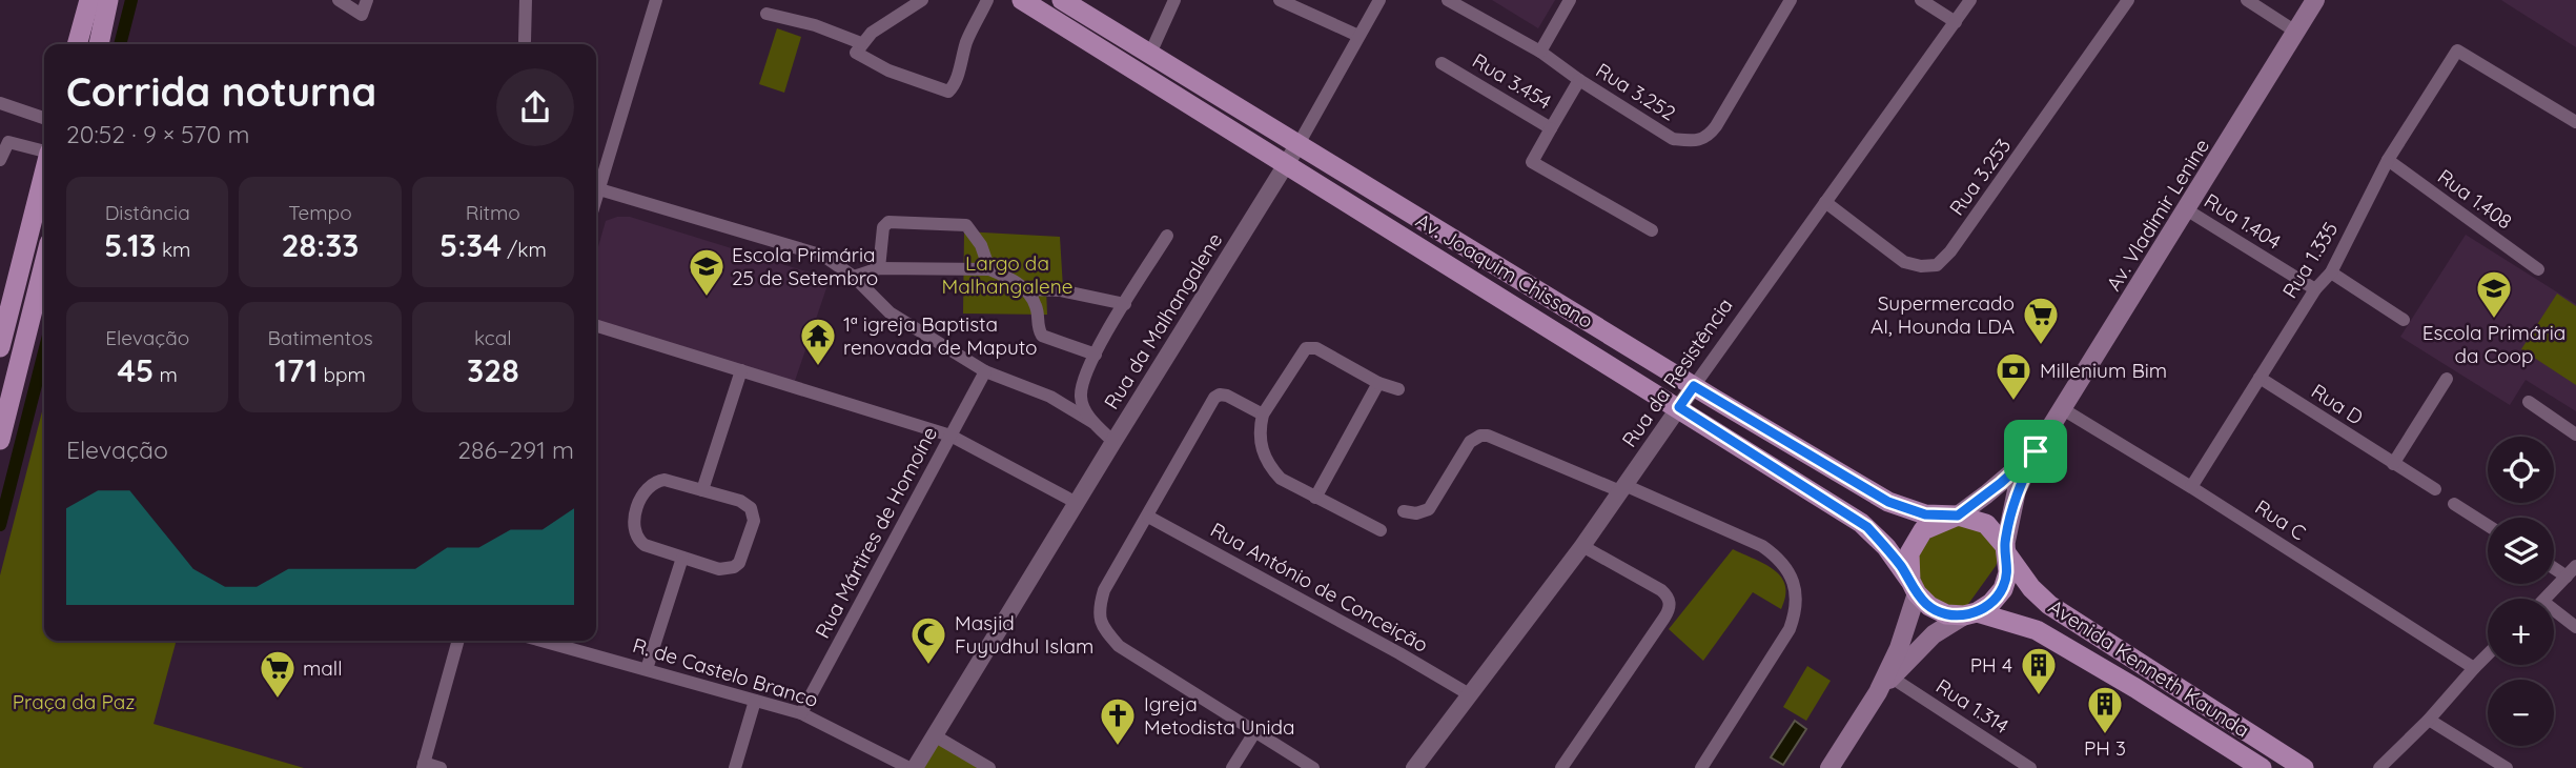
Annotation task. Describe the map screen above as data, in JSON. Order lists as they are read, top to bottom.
{
  "streets": {
    "main road": ["Av. Vladimir Lenine", "Av. Joaquim Chissano", "Avenida Kenneth Kaunda"],
    "street": [
      "Rua 3.454",
      "Rua 3.252",
      "Rua 3.253",
      "Rua 1.408",
      "Rua 1.404",
      "Rua 1.335",
      "Rua da Malhangalene",
      "Rua da Resistência",
      "Rua D",
      "Rua C",
      "Rua Mártires de Homoíne",
      "Rua António de Conceição",
      "R. de Castelo Branco",
      "Rua 1.314"
    ]
  },
  "crossings": [
    ["Rua 3.454", "Rua 3.252"],
    ["Rua 3.253", "Rua da Resistência"],
    ["Rua 1.408", "Rua 1.335"],
    ["Av. Vladimir Lenine", "Rua 1.404"],
    ["Av. Vladimir Lenine", "Av. Joaquim Chissano"],
    ["Av. Vladimir Lenine", "Rua C"],
    ["Av. Vladimir Lenine", "Avenida Kenneth Kaunda"],
    ["Rua 1.404", "Rua 1.335"],
    ["Rua 1.335", "Rua D"],
    ["Rua 1.335", "Rua C"],
    ["Av. Joaquim Chissano", "Rua da Malhangalene"],
    ["Av. Joaquim Chissano", "Rua da Resistência"],
    ["Av. Joaquim Chissano", "Avenida Kenneth Kaunda"],
    ["Rua da Malhangalene", "R. de Castelo Branco"],
    ["Rua da Resistência", "Rua António de Conceição"],
    ["Rua Mártires de Homoíne", "R. de Castelo Branco"]
  ],
  "parks": ["Largo da Malhangalene", "Praça da Paz"],
  "places": {
    "school or university": ["Escola Primária 25 de Setembro", "Escola Primária da Coop"],
    "supermarket": ["Supermercado AI, Hounda LDA", "mall"],
    "temple": ["1ª igreja Baptista renovada de Maputo"],
    "bank": ["Millenium Bim"],
    "mosque": ["Masjid Fuyudhul Islam"],
    "building": ["PH 4", "PH 3"],
    "church": ["Igreja Metodista Unida"]
  },
  "page": {
    "heading": ["Corrida noturna", "20:52 · 9 × 570 m"],
    "stats": [
      ["Distância", "5.13 km"],
      ["Tempo", "28:33"],
      ["Ritmo", "5:34 /km"],
      ["Elevação", "45 m"],
      ["Batimentos", "171 bpm"],
      ["kcal", "328"]
    ],
    "chart": ["Elevação", "286–291 m"],
    "map_buttons": ["+", "−"]
  }
}
